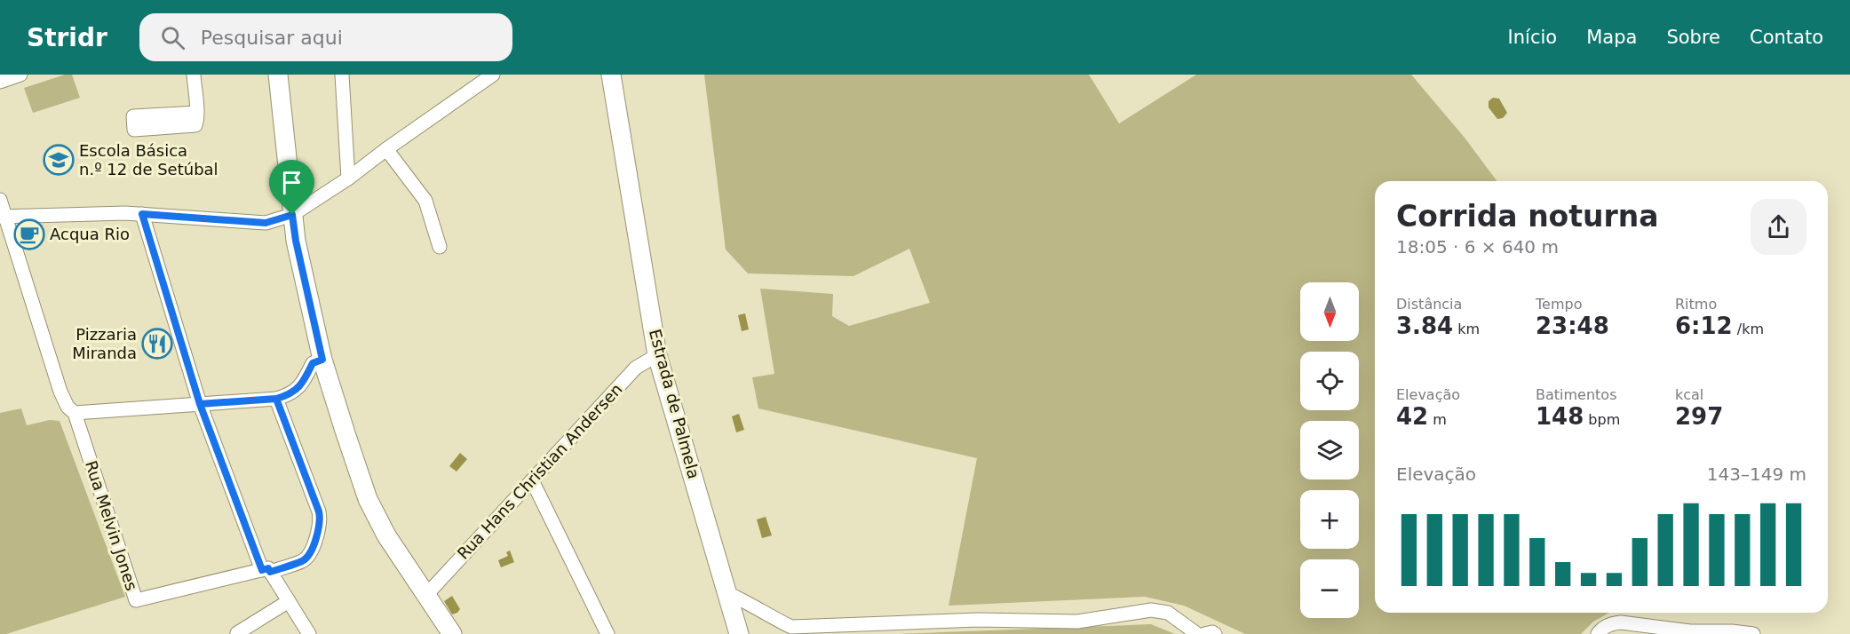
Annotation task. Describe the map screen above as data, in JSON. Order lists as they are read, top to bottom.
{
  "streets": {
    "street": ["Estrada de Palmela", "Rua Hans Christian Andersen", "Rua Melvin Jones"]
  },
  "crossings": [
    ["Estrada de Palmela", "Rua Hans Christian Andersen"]
  ],
  "places": {
    "school or university": ["Escola Básica n.º 12 de Setúbal"],
    "cafe": ["Acqua Rio"],
    "restaurant": ["Pizzaria Miranda"]
  },
  "north": "bottom",
  "page": {
    "header": "Stridr",
    "search": "Pesquisar aqui",
    "nav": [
      "Início",
      "Mapa",
      "Sobre",
      "Contato"
    ],
    "heading": ["Corrida noturna", "18:05 · 6 × 640 m"],
    "stats": [
      ["Distância", "3.84 km"],
      ["Tempo", "23:48"],
      ["Ritmo", "6:12 /km"],
      ["Elevação", "42 m"],
      ["Batimentos", "148 bpm"],
      ["kcal", "297"]
    ],
    "map_buttons": ["+", "−"],
    "chart": ["Elevação", "143–149 m"]
  }
}
